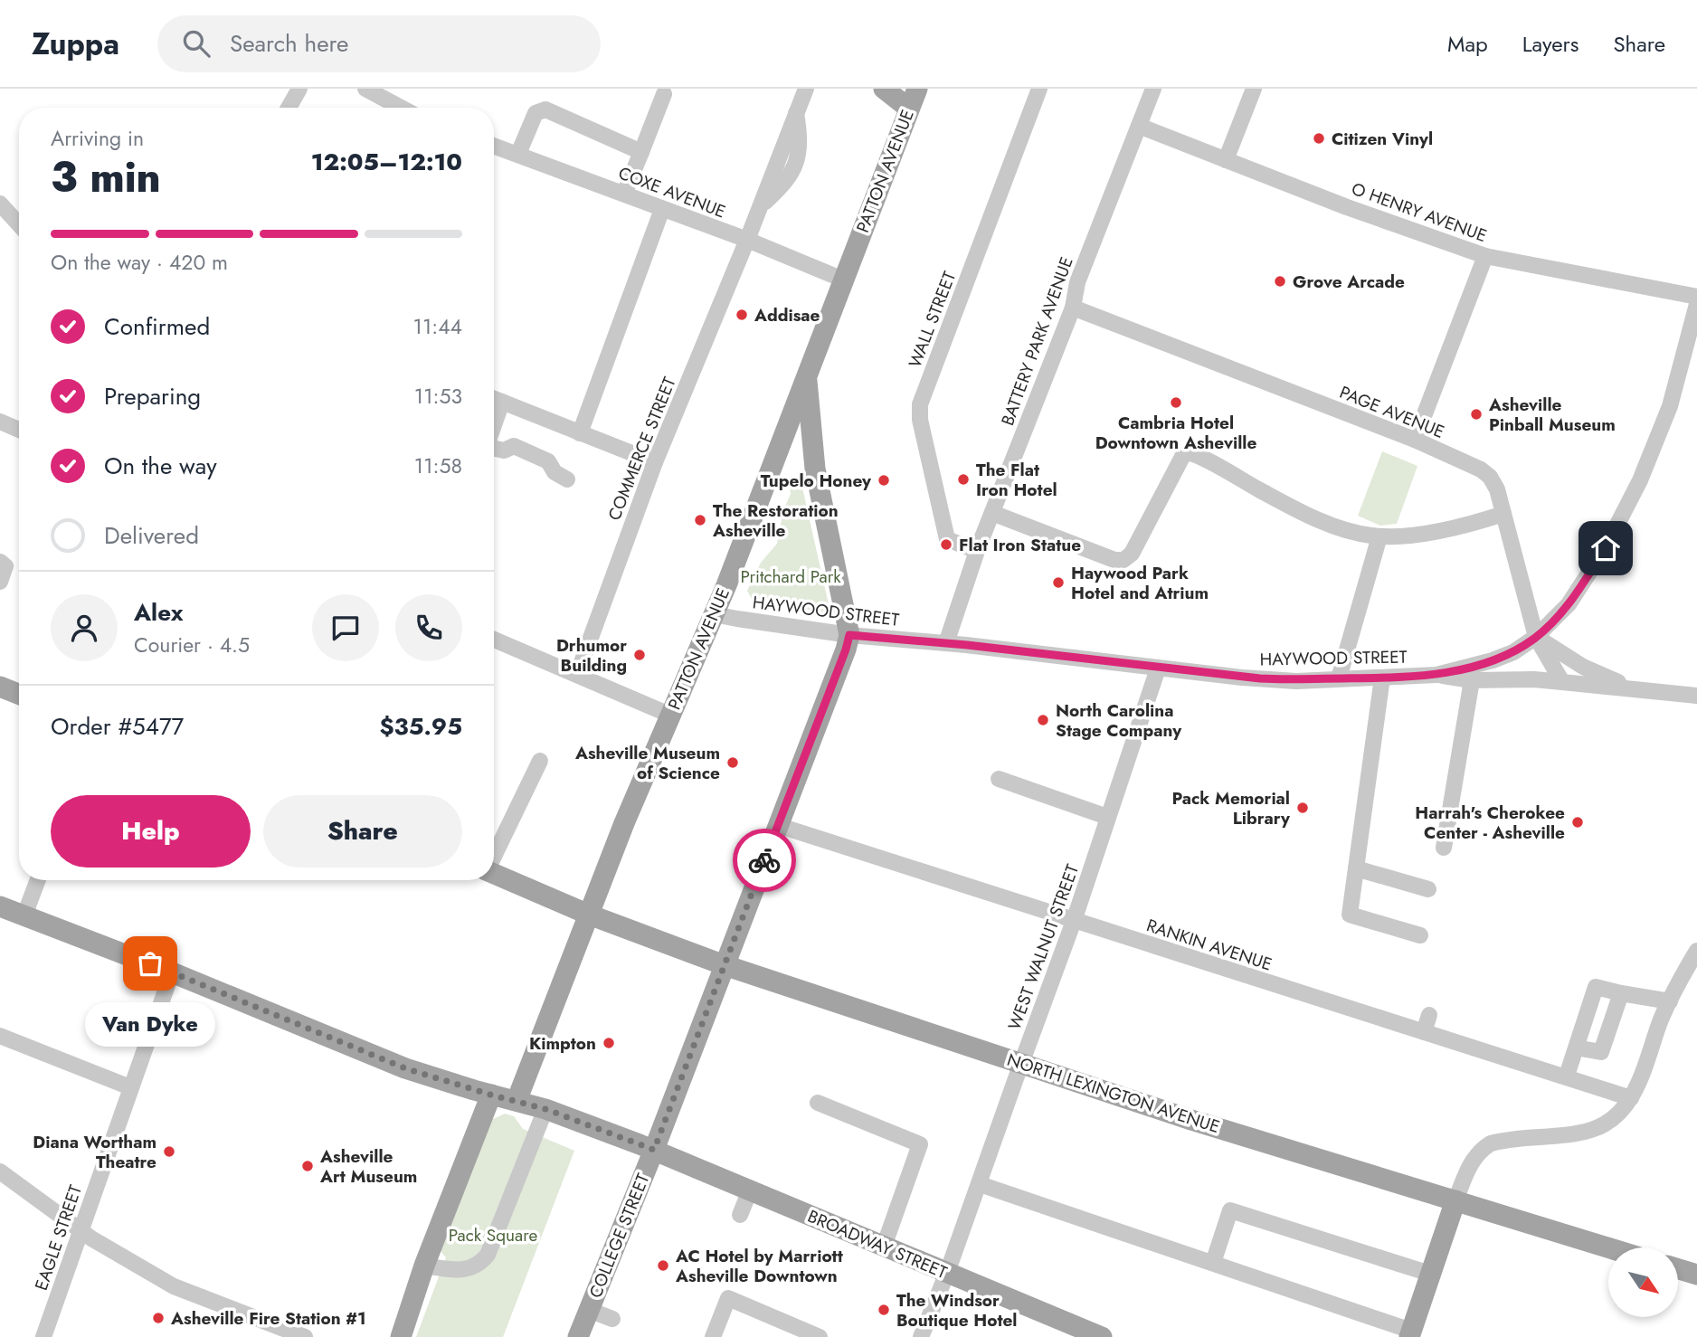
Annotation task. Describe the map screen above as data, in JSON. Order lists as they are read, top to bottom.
{
  "streets": {
    "main road": [
      "PATTON AVENUE",
      "NORTH LEXINGTON AVENUE",
      "COLLEGE STREET",
      "BROADWAY STREET"
    ],
    "street": [
      "COXE AVENUE",
      "O HENRY AVENUE",
      "WALL STREET",
      "BATTERY PARK AVENUE",
      "PAGE AVENUE",
      "COMMERCE STREET",
      "HAYWOOD STREET",
      "RANKIN AVENUE",
      "WEST WALNUT STREET",
      "EAGLE STREET"
    ]
  },
  "crossings": [
    ["PATTON AVENUE", "COXE AVENUE"],
    ["PATTON AVENUE", "HAYWOOD STREET"],
    ["PATTON AVENUE", "NORTH LEXINGTON AVENUE"],
    ["PATTON AVENUE", "COLLEGE STREET"],
    ["PATTON AVENUE", "BROADWAY STREET"],
    ["COXE AVENUE", "COMMERCE STREET"],
    ["O HENRY AVENUE", "BATTERY PARK AVENUE"],
    ["WALL STREET", "BATTERY PARK AVENUE"],
    ["BATTERY PARK AVENUE", "PAGE AVENUE"],
    ["BATTERY PARK AVENUE", "HAYWOOD STREET"],
    ["PAGE AVENUE", "HAYWOOD STREET"],
    ["HAYWOOD STREET", "WEST WALNUT STREET"],
    ["HAYWOOD STREET", "COLLEGE STREET"],
    ["RANKIN AVENUE", "WEST WALNUT STREET"],
    ["RANKIN AVENUE", "COLLEGE STREET"],
    ["WEST WALNUT STREET", "NORTH LEXINGTON AVENUE"],
    ["WEST WALNUT STREET", "BROADWAY STREET"],
    ["NORTH LEXINGTON AVENUE", "COLLEGE STREET"],
    ["COLLEGE STREET", "BROADWAY STREET"],
    ["EAGLE STREET", "BROADWAY STREET"]
  ],
  "parks": ["Pritchard Park", "Pack Square"],
  "places": [
    "Citizen Vinyl",
    "Grove Arcade",
    "Addisae",
    "Cambria Hotel Downtown Asheville",
    "Asheville Pinball Museum",
    "The Flat Iron Hotel",
    "Tupelo Honey",
    "The Restoration Asheville",
    "Flat Iron Statue",
    "Haywood Park Hotel and Atrium",
    "Drhumor Building",
    "North Carolina Stage Company",
    "Asheville Museum of Science",
    "Pack Memorial Library",
    "Harrah's Cherokee Center - Asheville",
    "Van Dyke",
    "Kimpton",
    "Diana Wortham Theatre",
    "Asheville Art Museum",
    "AC Hotel by Marriott Asheville Downtown",
    "The Windsor Boutique Hotel",
    "Asheville Fire Station #1"
  ],
  "north": "bottom right",
  "page": {
    "header": "Zuppa",
    "search": "Search here",
    "nav": ["Map", "Layers", "Share"],
    "heading": ["3 min", "Arriving in", "12:05–12:10"],
    "panel": [
      "Alex",
      "Courier · 4.5",
      "Order #5477",
      "$35.95"
    ],
    "bar": "On the way · 420 m",
    "list": [
      ["Confirmed", "11:44"],
      ["Preparing", "11:53"],
      ["On the way", "11:58"],
      "Delivered"
    ],
    "buttons": ["Help", "Share"],
    "bubble": "Van Dyke"
  }
}
